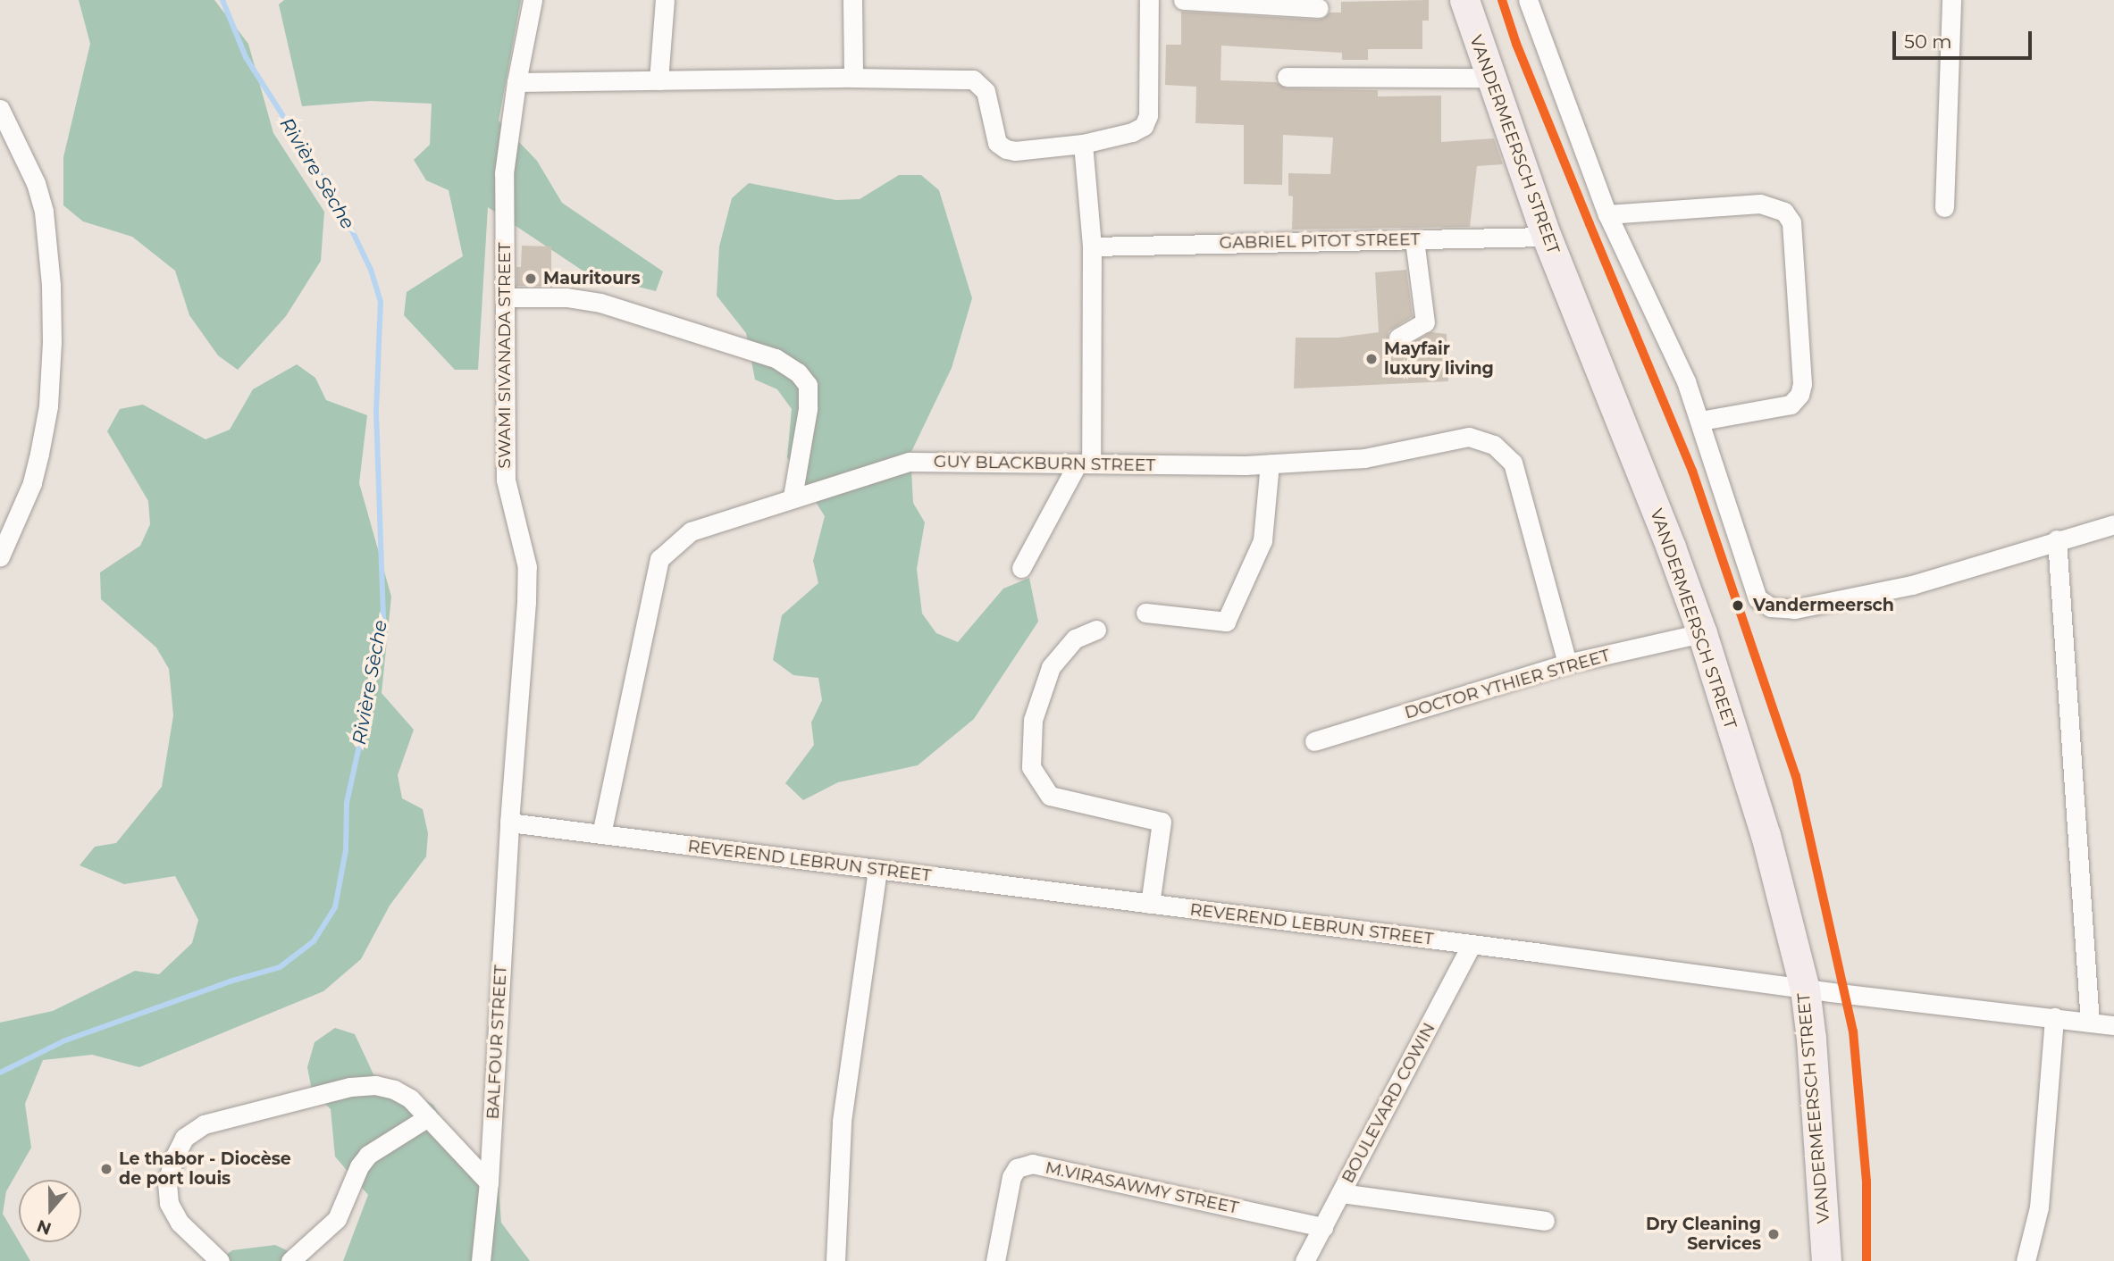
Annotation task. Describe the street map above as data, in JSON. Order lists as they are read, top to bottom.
{
  "streets": {
    "main road": ["VANDERMEERSCH STREET"],
    "street": [
      "GABRIEL PITOT STREET",
      "SWAMI SIVANADA STREET",
      "GUY BLACKBURN STREET",
      "DOCTOR YTHIER STREET",
      "REVEREND LEBRUN STREET",
      "BALFOUR STREET",
      "BOULEVARD COWIN",
      "M.VIRASAWMY STREET"
    ]
  },
  "crossings": [
    ["VANDERMEERSCH STREET", "GABRIEL PITOT STREET"],
    ["VANDERMEERSCH STREET", "DOCTOR YTHIER STREET"],
    ["VANDERMEERSCH STREET", "REVEREND LEBRUN STREET"],
    ["SWAMI SIVANADA STREET", "REVEREND LEBRUN STREET"],
    ["SWAMI SIVANADA STREET", "BALFOUR STREET"],
    ["GUY BLACKBURN STREET", "DOCTOR YTHIER STREET"],
    ["GUY BLACKBURN STREET", "REVEREND LEBRUN STREET"],
    ["REVEREND LEBRUN STREET", "BALFOUR STREET"],
    ["REVEREND LEBRUN STREET", "BOULEVARD COWIN"],
    ["BOULEVARD COWIN", "M.VIRASAWMY STREET"]
  ],
  "water": ["Rivière Sèche"],
  "places": [
    "Mauritours",
    "Mayfair luxury living",
    "Vandermeersch",
    "Le thabor - Diocèse de port louis",
    "Dry Cleaning Services"
  ],
  "scale_bar": "50 m",
  "north": "bottom"
}
